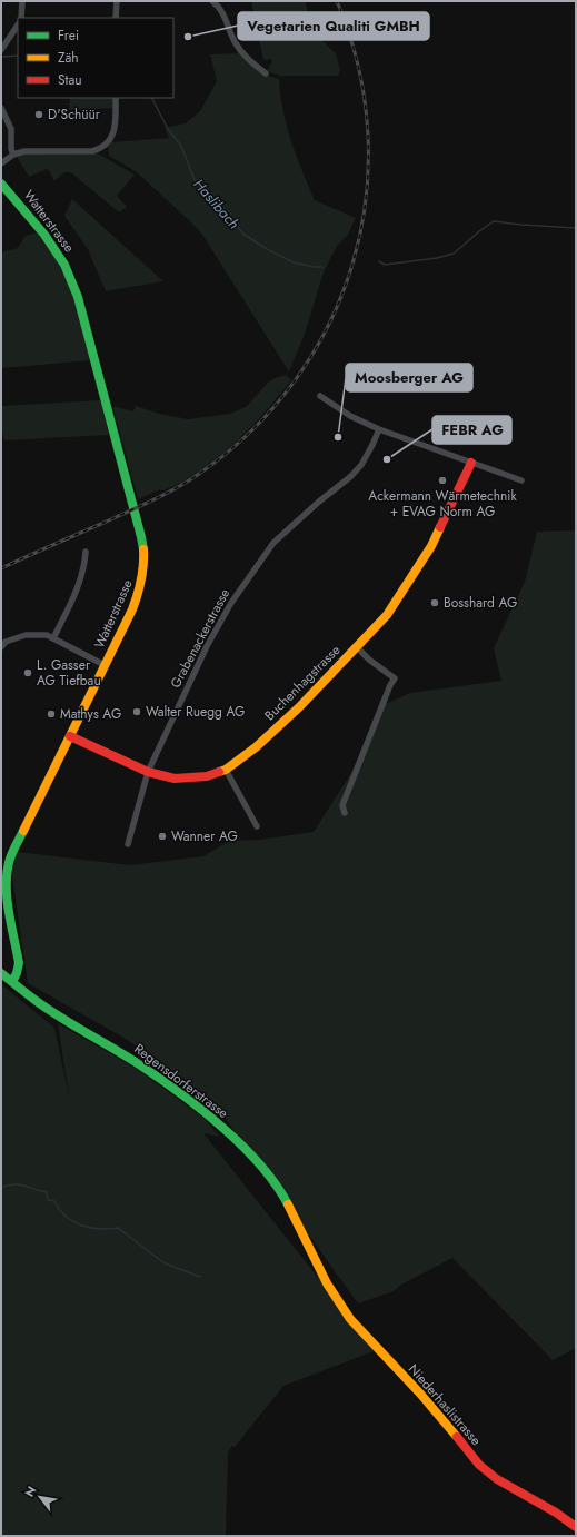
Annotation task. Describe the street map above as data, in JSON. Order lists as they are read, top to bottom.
{
  "streets": {
    "street": [
      "Watterstrasse",
      "Grabenackerstrasse",
      "Buchenhagstrasse",
      "Regensdorferstrasse",
      "Niederhaslistrasse"
    ]
  },
  "crossings": [
    ["Watterstrasse", "Buchenhagstrasse"],
    ["Watterstrasse", "Regensdorferstrasse"],
    ["Grabenackerstrasse", "Buchenhagstrasse"],
    ["Regensdorferstrasse", "Niederhaslistrasse"]
  ],
  "water": ["Haslibach"],
  "places": [
    "Vegetarien Qualiti GMBH",
    "D'Schüür",
    "Moosberger AG",
    "FEBR AG",
    "Ackermann Wärmetechnik + EVAG Norm AG",
    "Bosshard AG",
    "L. Gasser AG Tiefbau",
    "Walter Ruegg AG",
    "Mathys AG",
    "Wanner AG"
  ],
  "legend": ["Frei", "Zäh", "Stau"],
  "north": "top left"
}
